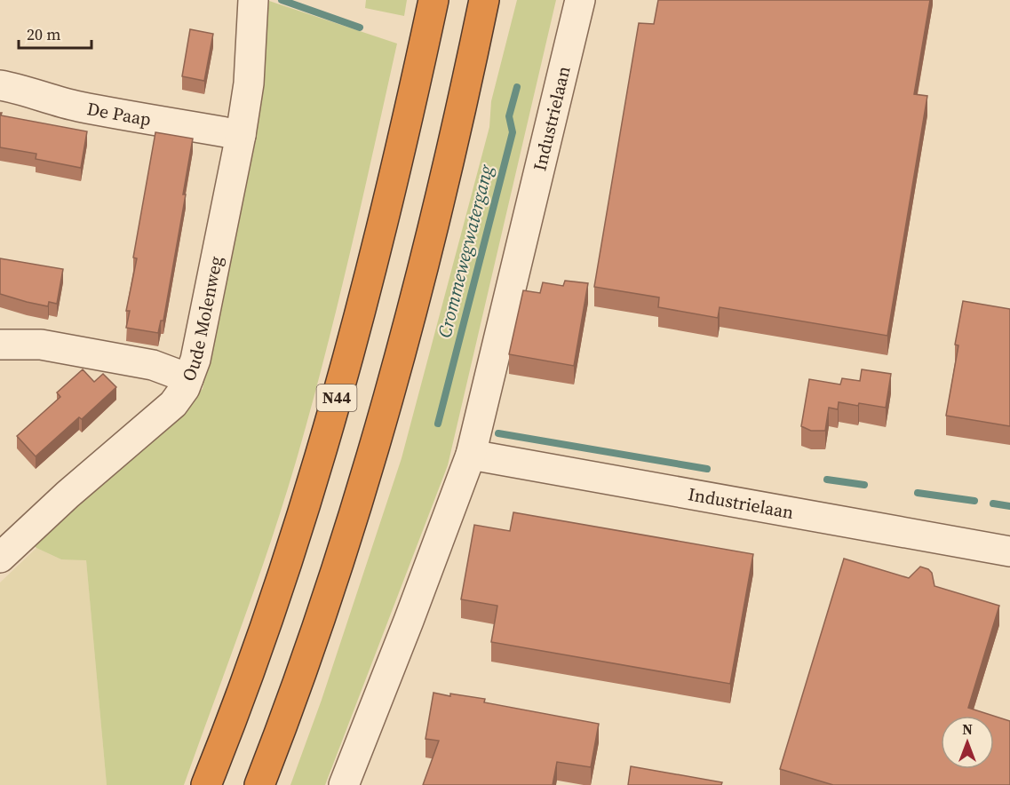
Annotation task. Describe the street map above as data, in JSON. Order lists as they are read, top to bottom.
{
  "streets": {
    "highway": ["N44"],
    "street": ["De Paap", "Industrielaan", "Oude Molenweg"]
  },
  "crossings": [
    ["De Paap", "Oude Molenweg"]
  ],
  "water": ["Crommewegwatergang"],
  "scale_bar": "20 m",
  "north": "top"
}
